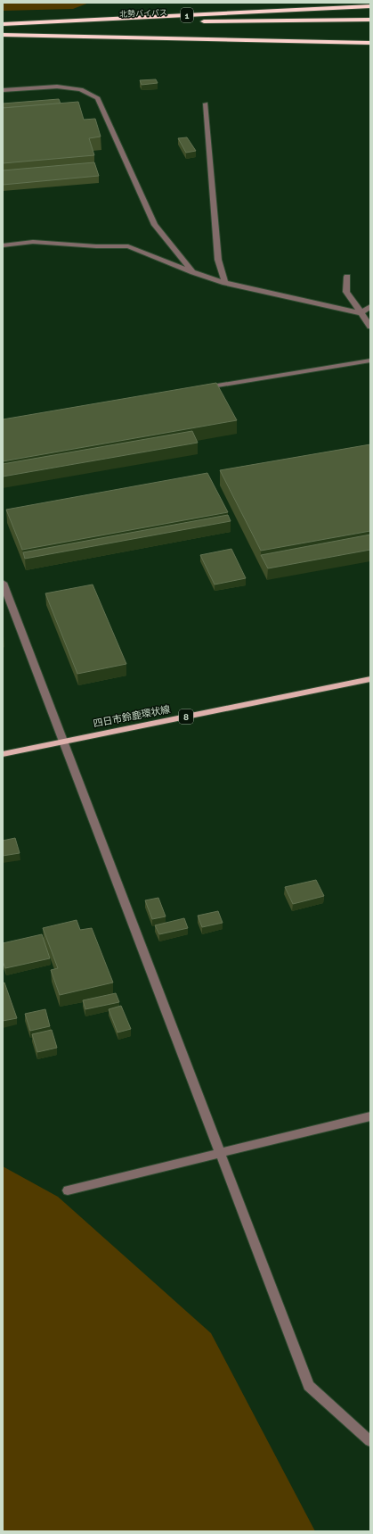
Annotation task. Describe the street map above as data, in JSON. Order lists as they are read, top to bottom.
{
  "streets": {
    "highway": ["北勢バイパス", "1"],
    "main road": ["四日市鈴鹿環状線", "8"]
  }
}
